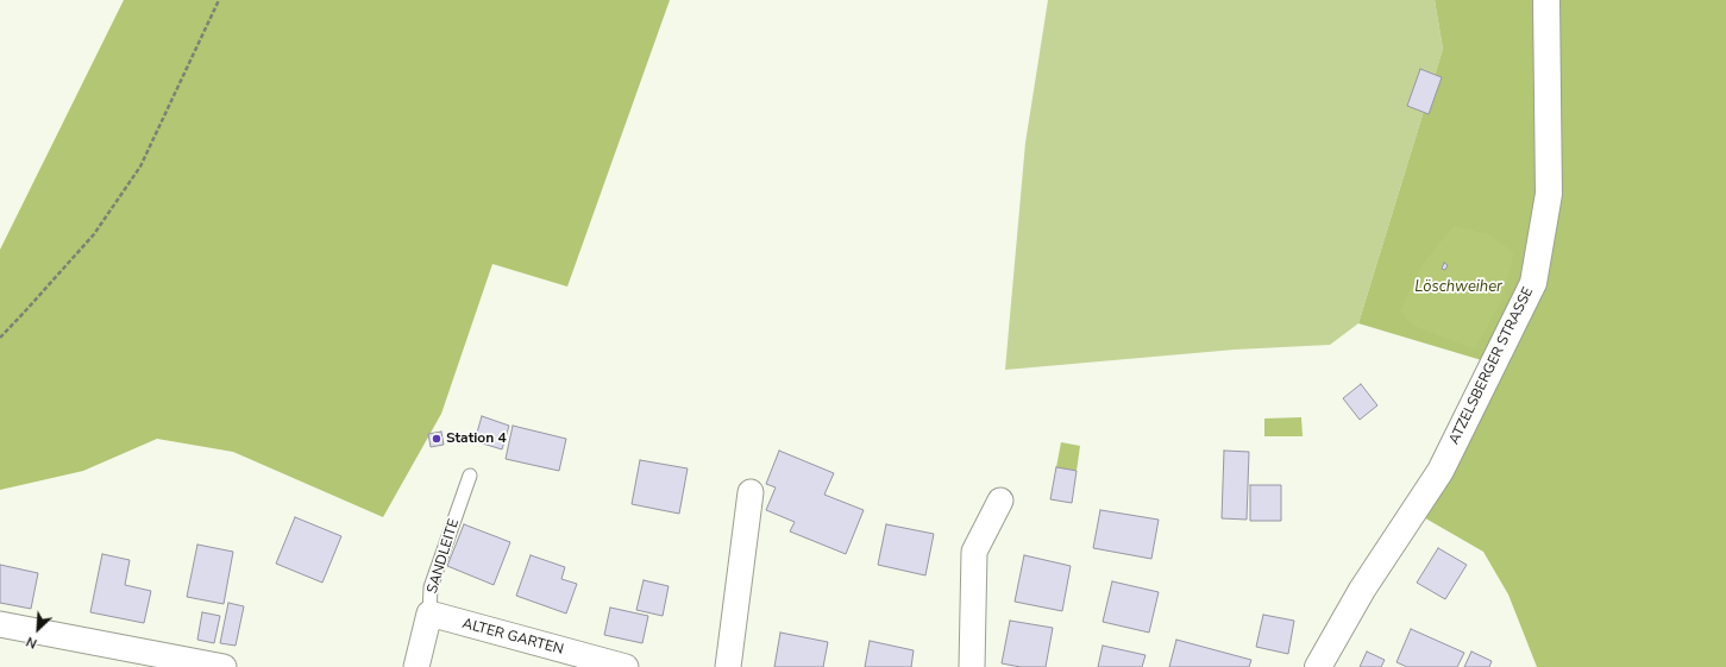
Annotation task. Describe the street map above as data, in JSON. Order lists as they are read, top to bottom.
{
  "streets": {
    "street": ["ATZELSBERGER STRASSE", "SANDLEITE", "ALTER GARTEN"]
  },
  "crossings": [
    ["SANDLEITE", "ALTER GARTEN"]
  ],
  "water": ["Löschweiher"],
  "places": ["Station 4"],
  "north": "bottom left"
}
